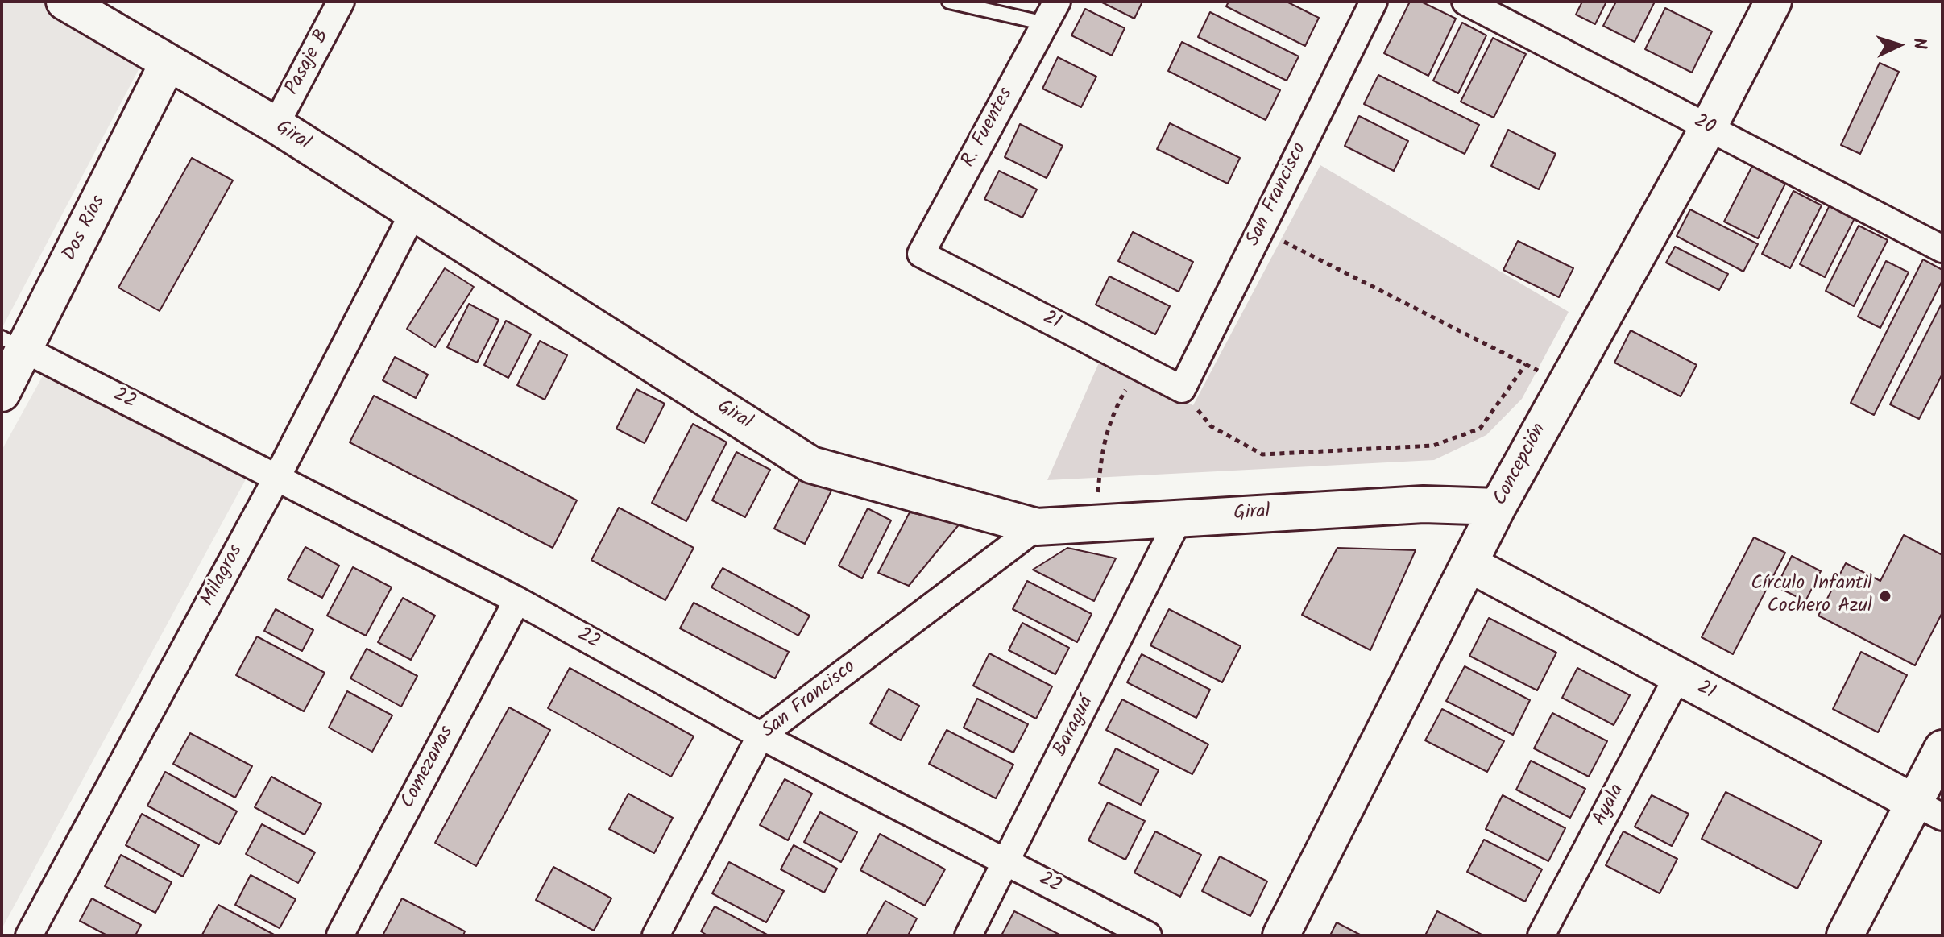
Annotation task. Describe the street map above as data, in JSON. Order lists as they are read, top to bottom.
{
  "streets": {
    "street": [
      "Pasaje B",
      "20",
      "R. Fuentes",
      "Giral",
      "San Francisco",
      "Dos Ríos",
      "21",
      "22",
      "Concepción",
      "Milagros",
      "Baraguá",
      "Comezanas",
      "Ayala"
    ]
  },
  "crossings": [
    ["Pasaje B", "Giral"],
    ["20", "Concepción"],
    ["R. Fuentes", "21"],
    ["Giral", "San Francisco"],
    ["Giral", "Dos Ríos"],
    ["Giral", "Concepción"],
    ["Giral", "Milagros"],
    ["Giral", "Baraguá"],
    ["San Francisco", "21"],
    ["San Francisco", "22"],
    ["Dos Ríos", "22"],
    ["21", "Concepción"],
    ["21", "Ayala"],
    ["22", "Milagros"],
    ["22", "Baraguá"],
    ["22", "Comezanas"]
  ],
  "places": ["Círculo Infantil Cochero Azul"],
  "north": "right"
}
